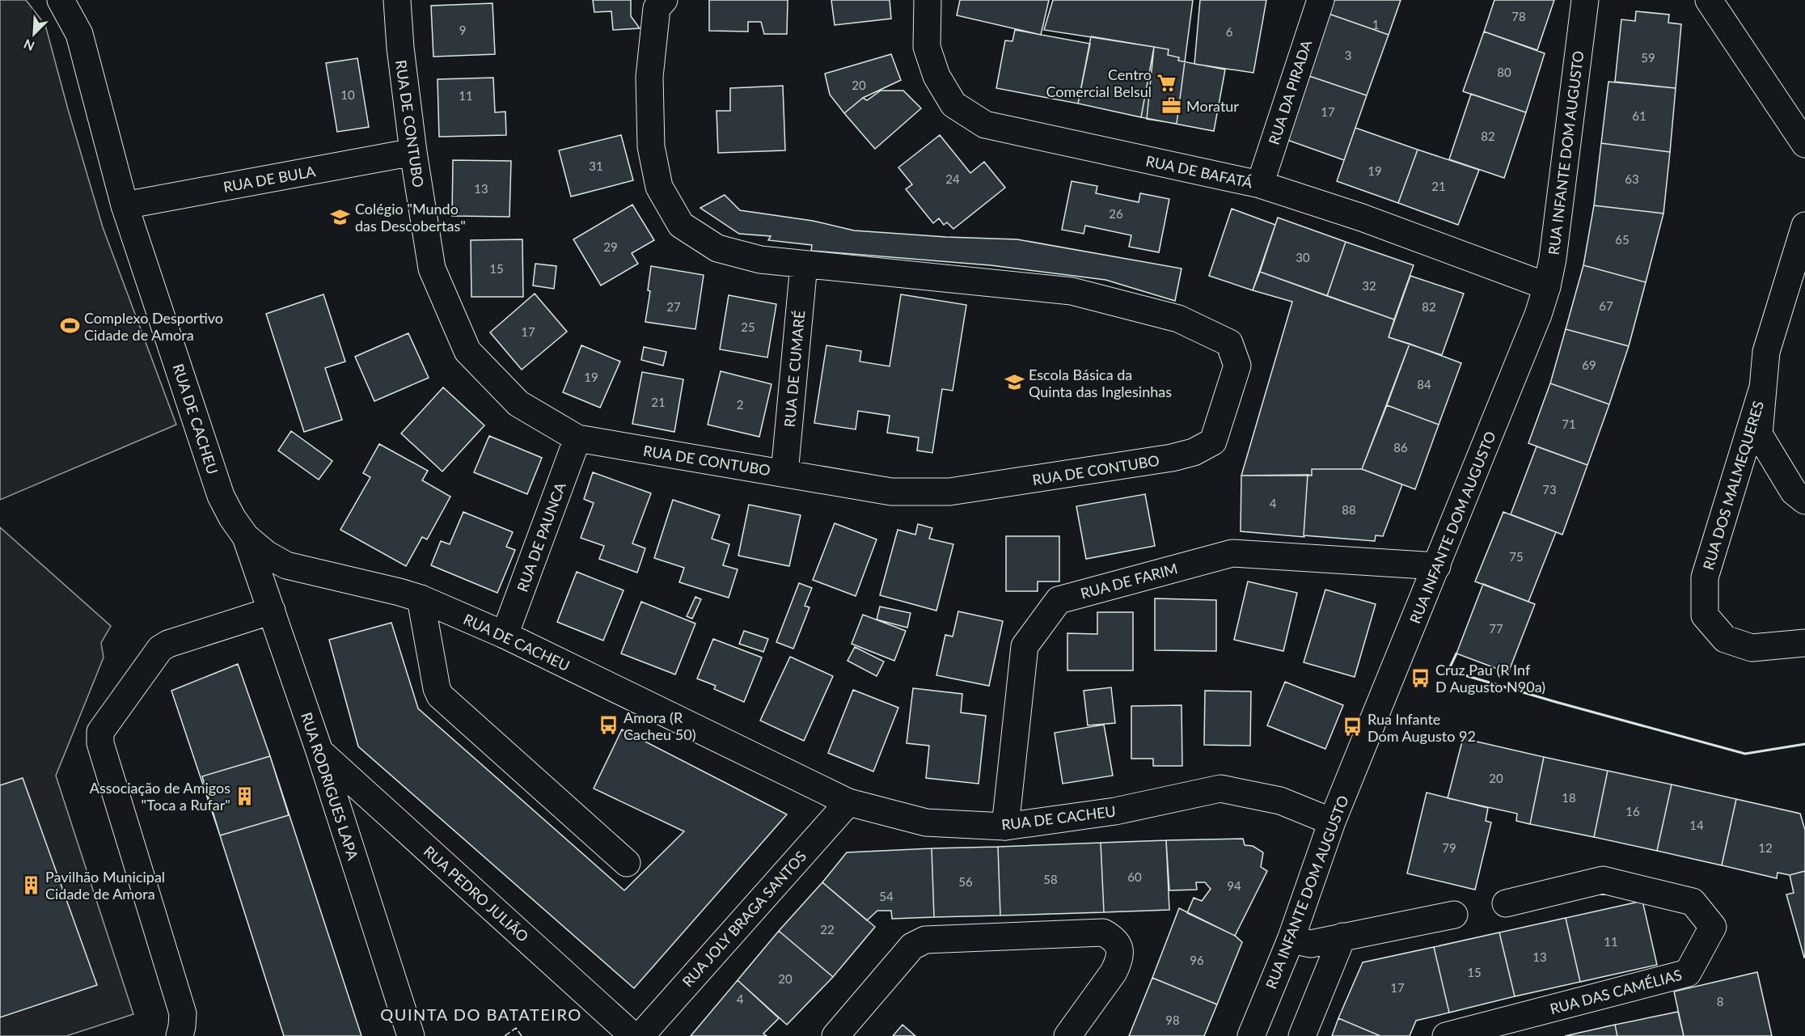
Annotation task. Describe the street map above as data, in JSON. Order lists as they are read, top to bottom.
{
  "streets": {
    "street": [
      "RUA DA PIRADA",
      "RUA DE CONTUBO",
      "RUA INFANTE DOM AUGUSTO",
      "RUA DE BAFATÁ",
      "RUA DE BULA",
      "RUA DE CUMARÉ",
      "RUA DE CACHEU",
      "RUA DOS MALMEQUERES",
      "RUA DE PAUNCA",
      "RUA DE FARIM",
      "RUA RODRIGUES LAPA",
      "RUA PEDRO JULIÃO",
      "RUA JOLY BRAGA SANTOS",
      "RUA DAS CAMÉLIAS"
    ]
  },
  "crossings": [
    ["RUA DA PIRADA", "RUA DE BAFATÁ"],
    ["RUA DE CONTUBO", "RUA DE BULA"],
    ["RUA DE CONTUBO", "RUA DE CUMARÉ"],
    ["RUA DE CONTUBO", "RUA DE PAUNCA"],
    ["RUA INFANTE DOM AUGUSTO", "RUA DE BAFATÁ"],
    ["RUA INFANTE DOM AUGUSTO", "RUA DE CACHEU"],
    ["RUA INFANTE DOM AUGUSTO", "RUA DE FARIM"],
    ["RUA DE BULA", "RUA DE CACHEU"],
    ["RUA DE CACHEU", "RUA DE PAUNCA"],
    ["RUA DE CACHEU", "RUA DE FARIM"],
    ["RUA DE CACHEU", "RUA RODRIGUES LAPA"],
    ["RUA DE CACHEU", "RUA JOLY BRAGA SANTOS"],
    ["RUA RODRIGUES LAPA", "RUA PEDRO JULIÃO"]
  ],
  "districts": ["QUINTA DO BATATEIRO"],
  "places": {
    "supermarket": ["Centro Comercial Belsul"],
    "office": ["Moratur"],
    "school or university": ["Colégio \"Mundo das Descobertas\"", "Escola Básica da Quinta das Inglesinhas"],
    "sports": ["Complexo Desportivo Cidade de Amora"],
    "bus stop": ["Cruz Pau (R Inf D Augusto N90a)", "Amora (R Cacheu 50)", "Rua Infante Dom Augusto 92"],
    "building": ["Associação de Amigos \"Toca a Rufar\"", "Pavilhão Municipal Cidade de Amora"]
  },
  "house_numbers": [
    "78",
    "1",
    "9",
    "6",
    "3",
    "59",
    "80",
    "20",
    "10",
    "11",
    "17",
    "61",
    "82",
    "31",
    "19",
    "24",
    "63",
    "21",
    "13",
    "26",
    "65",
    "29",
    "30",
    "15",
    "32",
    "67",
    "27",
    "82",
    "25",
    "17",
    "69",
    "19",
    "84",
    "21",
    "2",
    "71",
    "86",
    "73",
    "4",
    "88",
    "75",
    "77",
    "20",
    "18",
    "16",
    "14",
    "79",
    "12",
    "60",
    "58",
    "56",
    "94",
    "54",
    "22",
    "11",
    "13",
    "96",
    "15",
    "20",
    "17",
    "4",
    "8",
    "98"
  ],
  "north": "bottom left"
}
